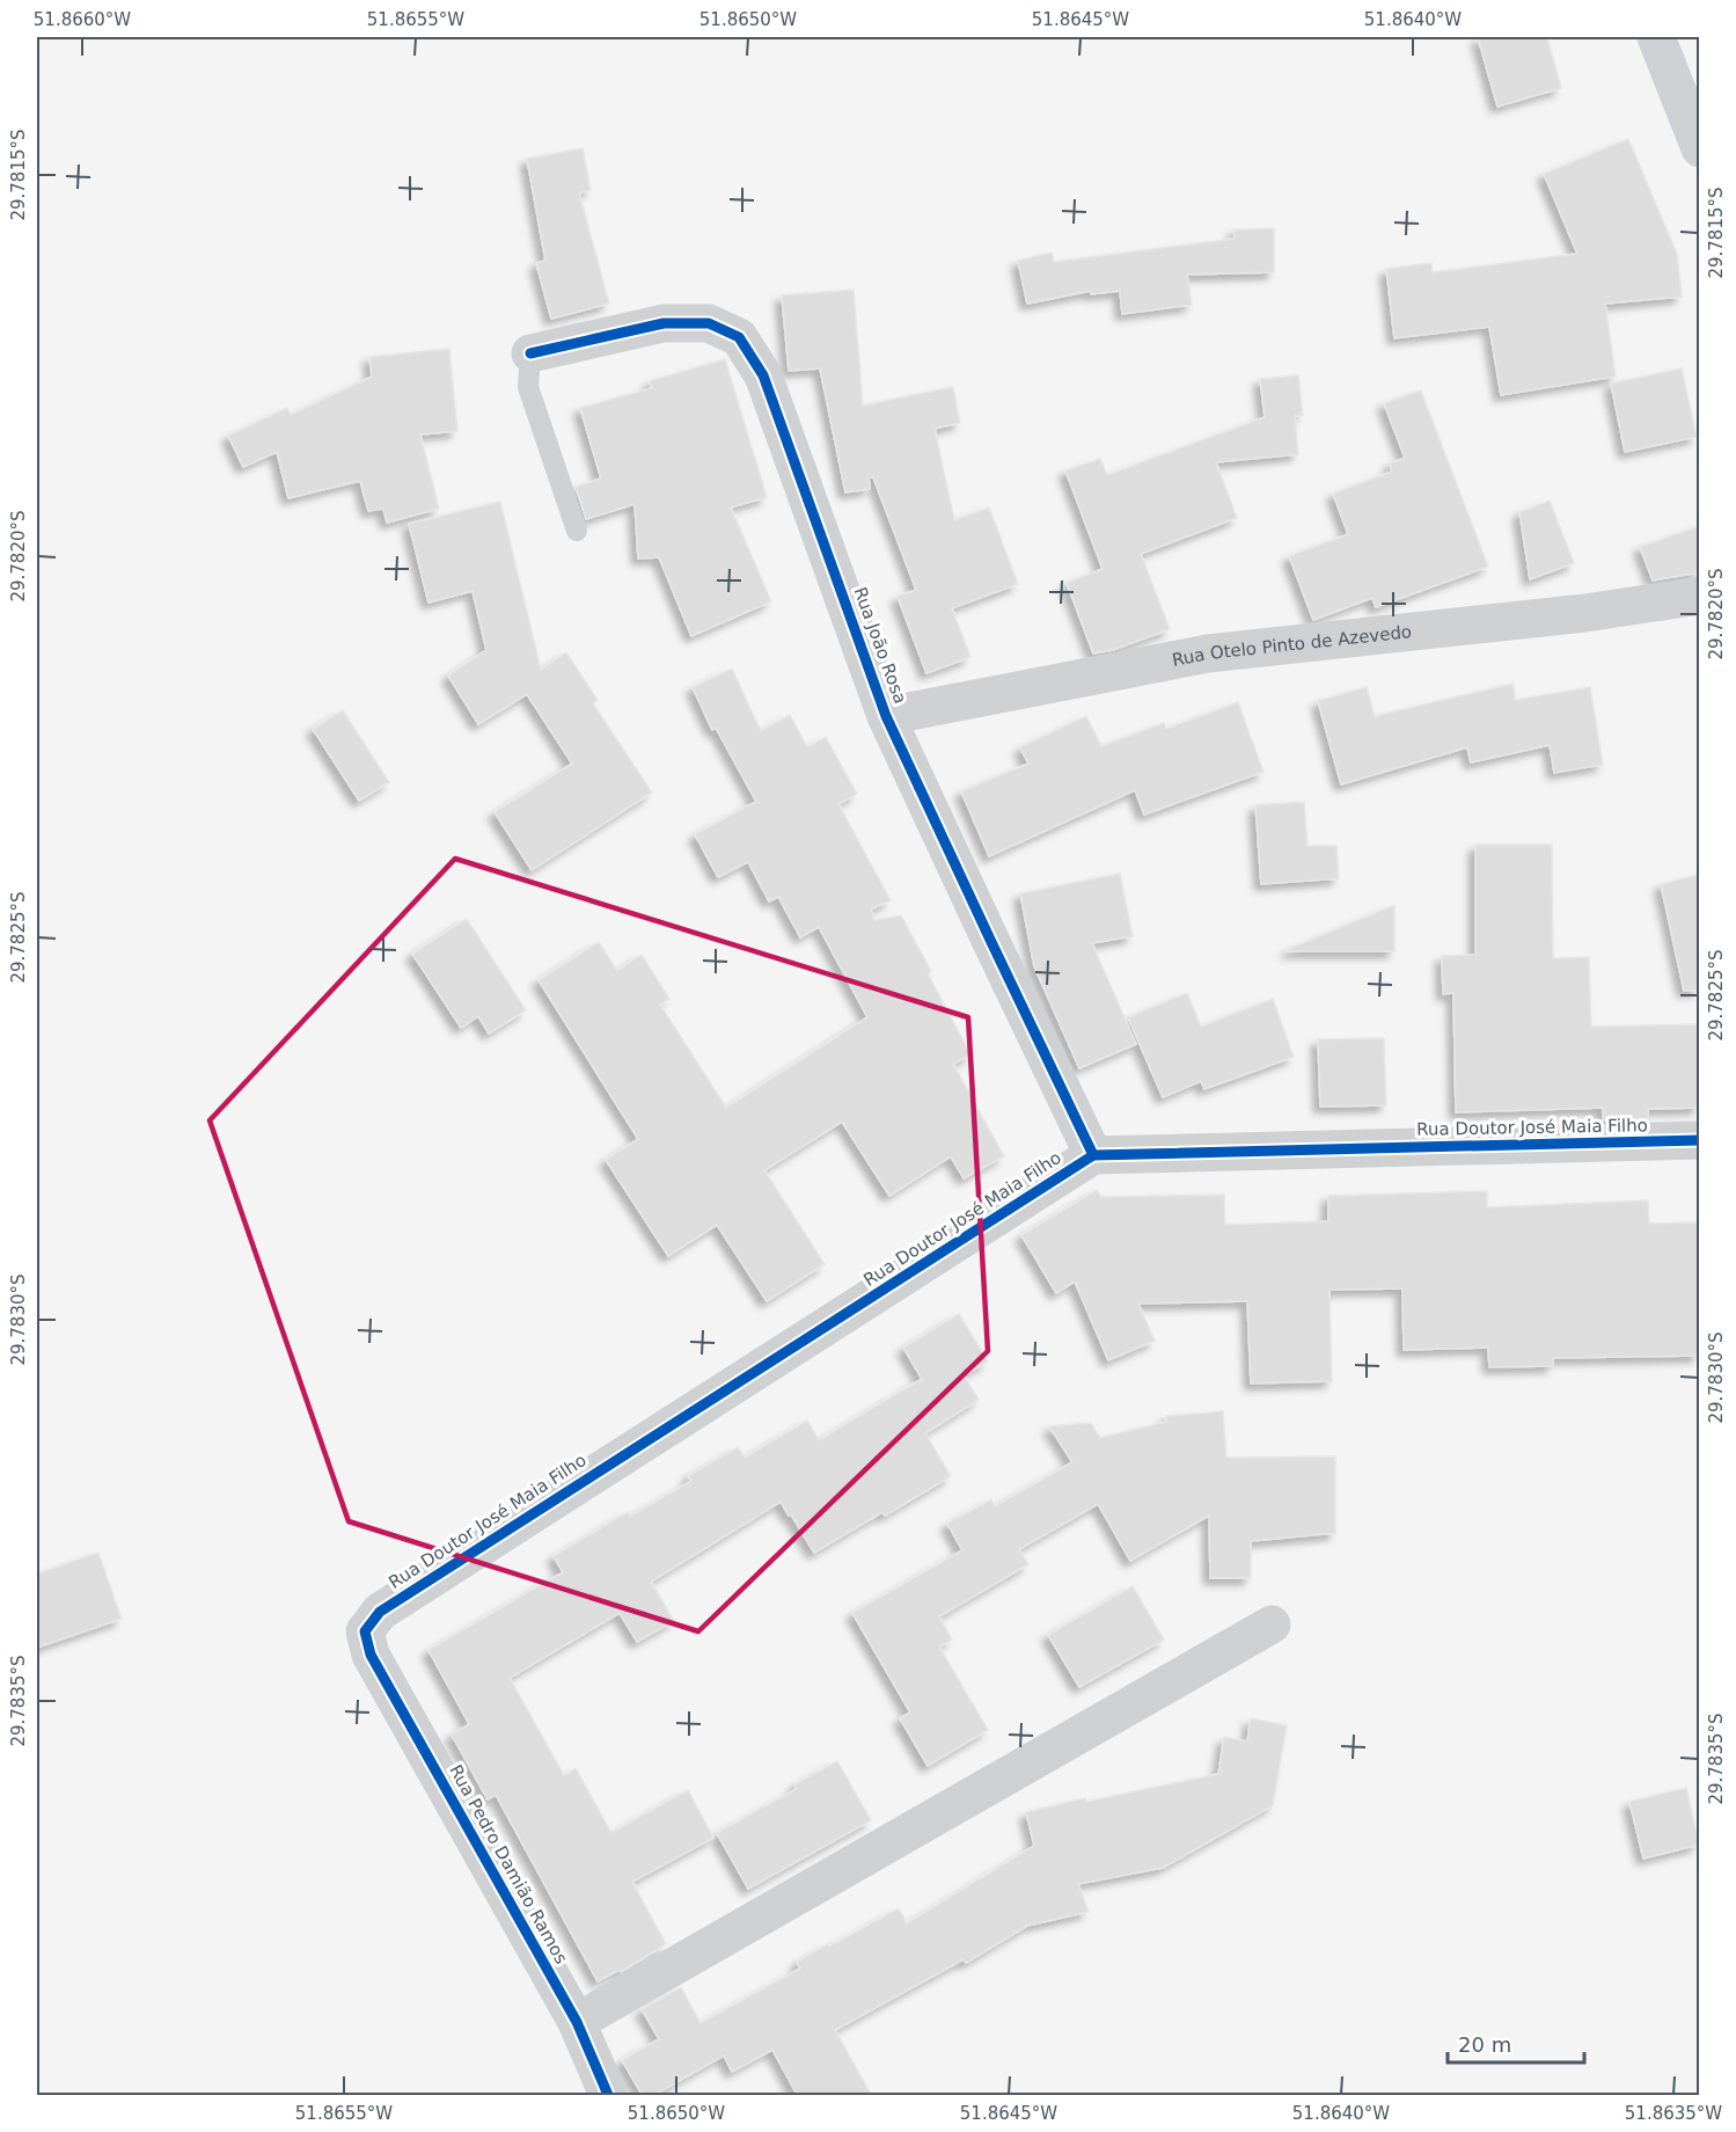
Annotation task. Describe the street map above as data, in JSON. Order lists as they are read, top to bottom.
{
  "streets": {
    "street": [
      "Rua João Rosa",
      "Rua Otelo Pinto de Azevedo",
      "Rua Doutor José Maia Filho",
      "Rua Pedro Damião Ramos"
    ]
  },
  "crossings": [
    ["Rua João Rosa", "Rua Otelo Pinto de Azevedo"],
    ["Rua João Rosa", "Rua Doutor José Maia Filho"],
    ["Rua Doutor José Maia Filho", "Rua Pedro Damião Ramos"]
  ],
  "scale_bar": "20 m",
  "coordinates": [
    "51.8660°W",
    "51.8655°W",
    "51.8650°W",
    "51.8645°W",
    "51.8640°W",
    "29.7815°S",
    "29.7820°S",
    "29.7825°S",
    "29.7830°S",
    "29.7835°S",
    "51.8635°W"
  ]
}
